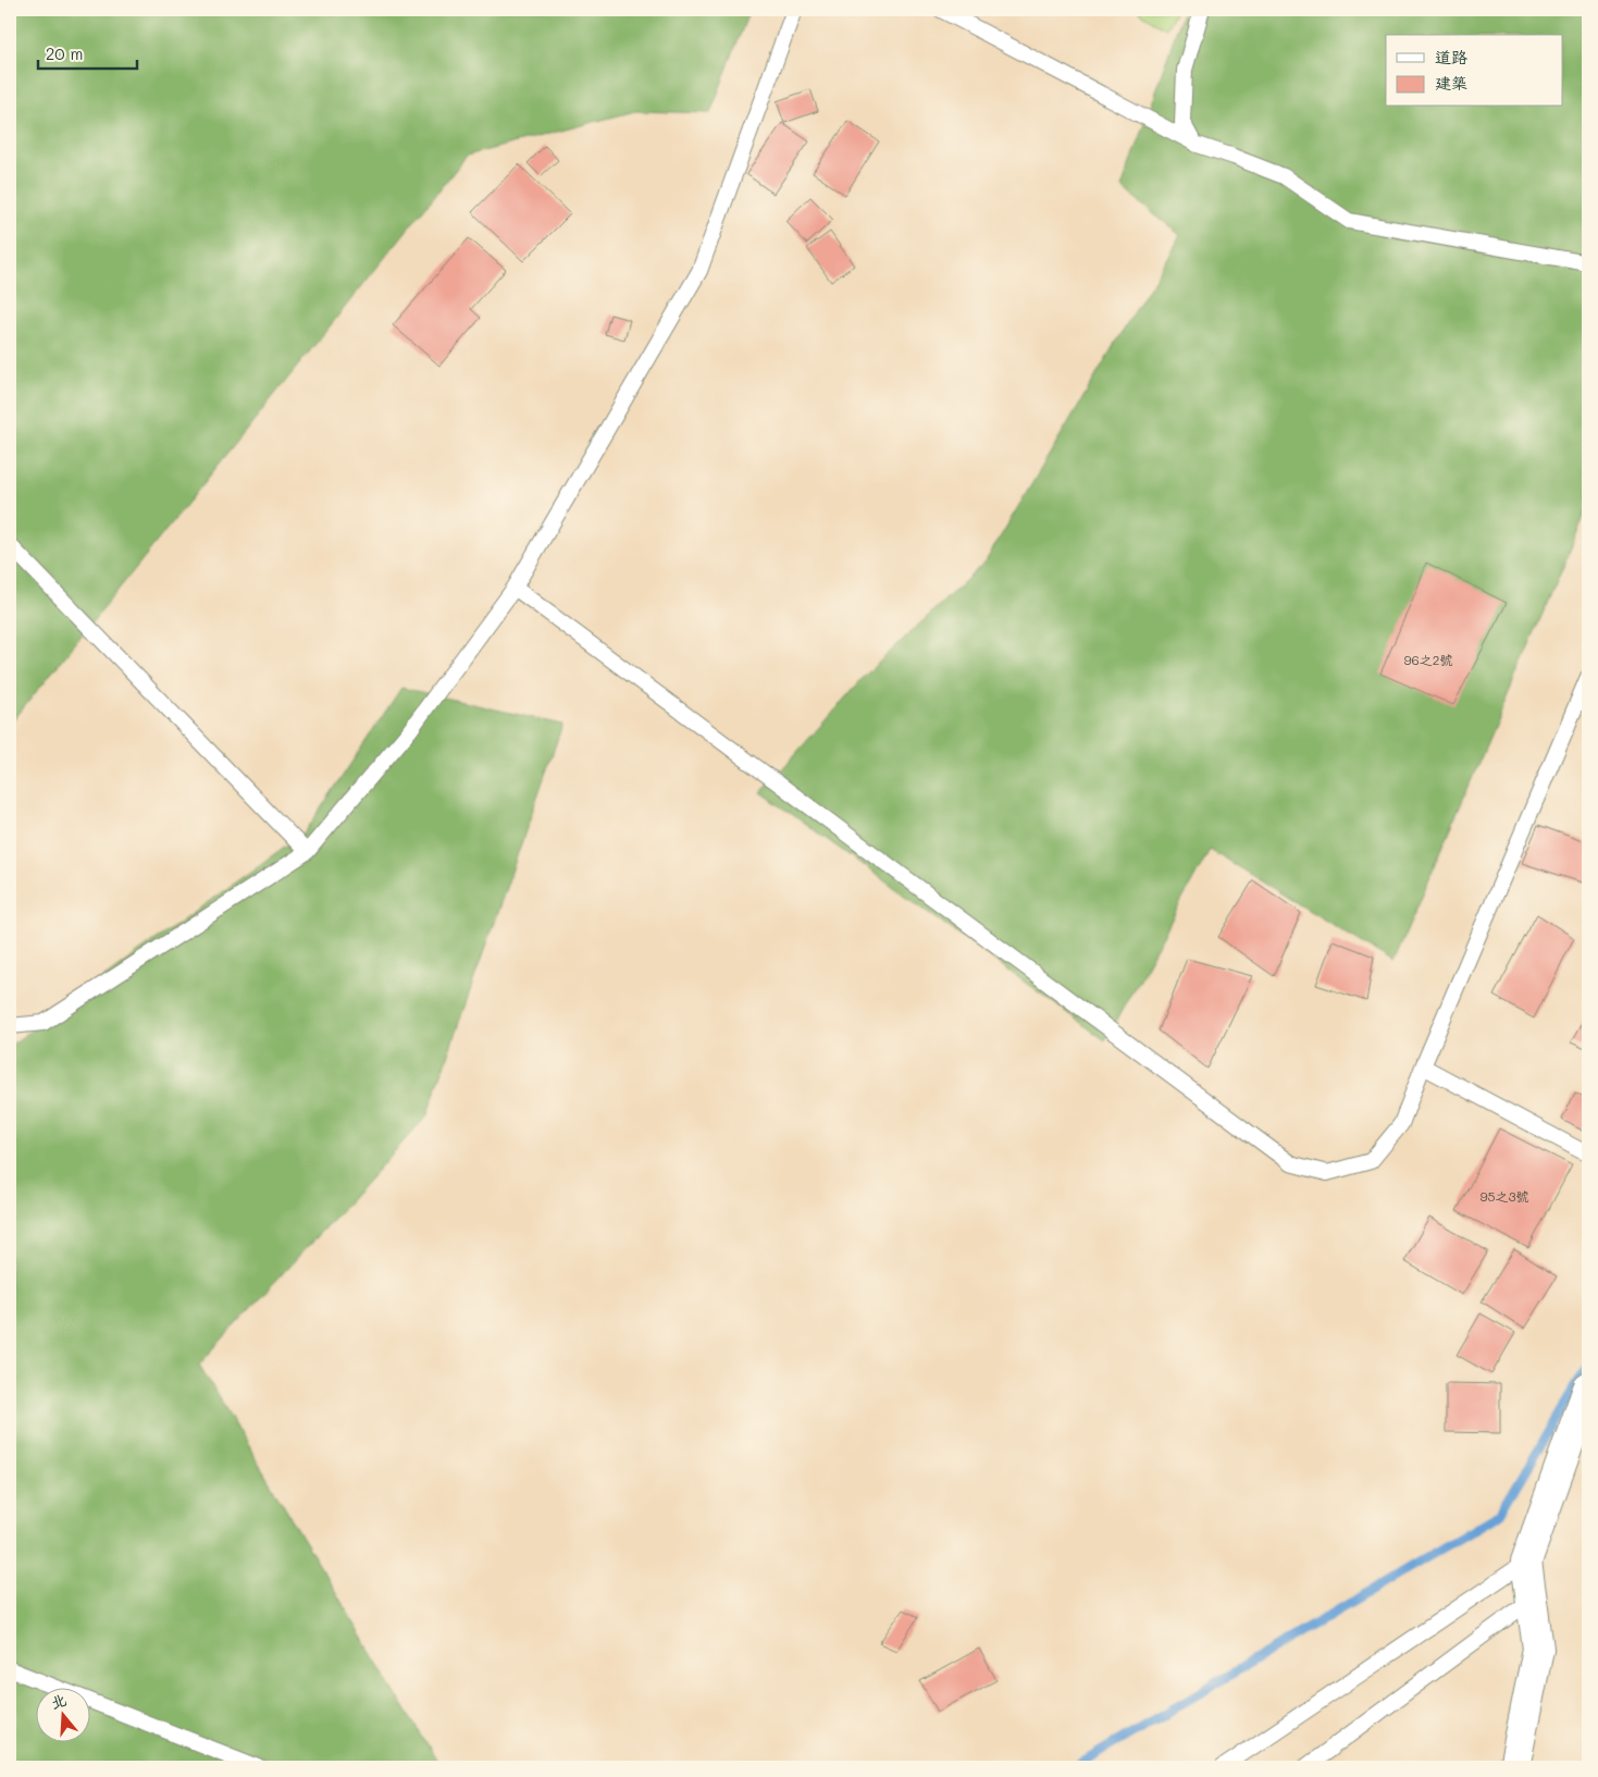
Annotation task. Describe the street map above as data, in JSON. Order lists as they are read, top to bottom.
{
  "house_numbers": ["96之2號", "95之3號"],
  "legend": ["道路", "建築"],
  "scale_bar": "20 m",
  "north": "top"
}
